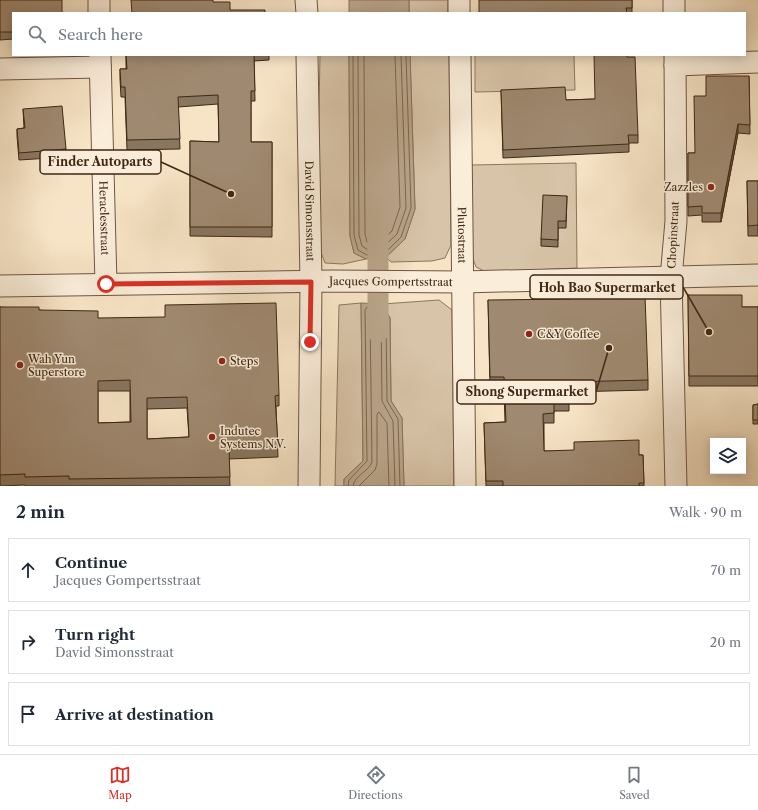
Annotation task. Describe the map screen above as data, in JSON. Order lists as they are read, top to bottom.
{
  "streets": {
    "street": [
      "David Simonsstraat",
      "Heraclesstraat",
      "Plutostraat",
      "Chopinstraat",
      "Jacques Gompertsstraat"
    ]
  },
  "crossings": [
    ["David Simonsstraat", "Jacques Gompertsstraat"],
    ["Heraclesstraat", "Jacques Gompertsstraat"],
    ["Plutostraat", "Jacques Gompertsstraat"],
    ["Chopinstraat", "Jacques Gompertsstraat"]
  ],
  "places": [
    "Zazzles",
    "Finder Autoparts",
    "Hoh Bao Supermarket",
    "C&Y Coffee",
    "Shong Supermarket",
    "Steps",
    "Wah Yun Superstore",
    "Indutec Systems N.V."
  ],
  "page": {
    "search": "Search here",
    "heading": ["2 min", "Walk · 90 m"],
    "list": [
      ["Continue", "Jacques Gompertsstraat", "70 m"],
      ["Turn right", "David Simonsstraat", "20 m"],
      "Arrive at destination"
    ],
    "nav": ["Map", "Directions", "Saved"]
  }
}
